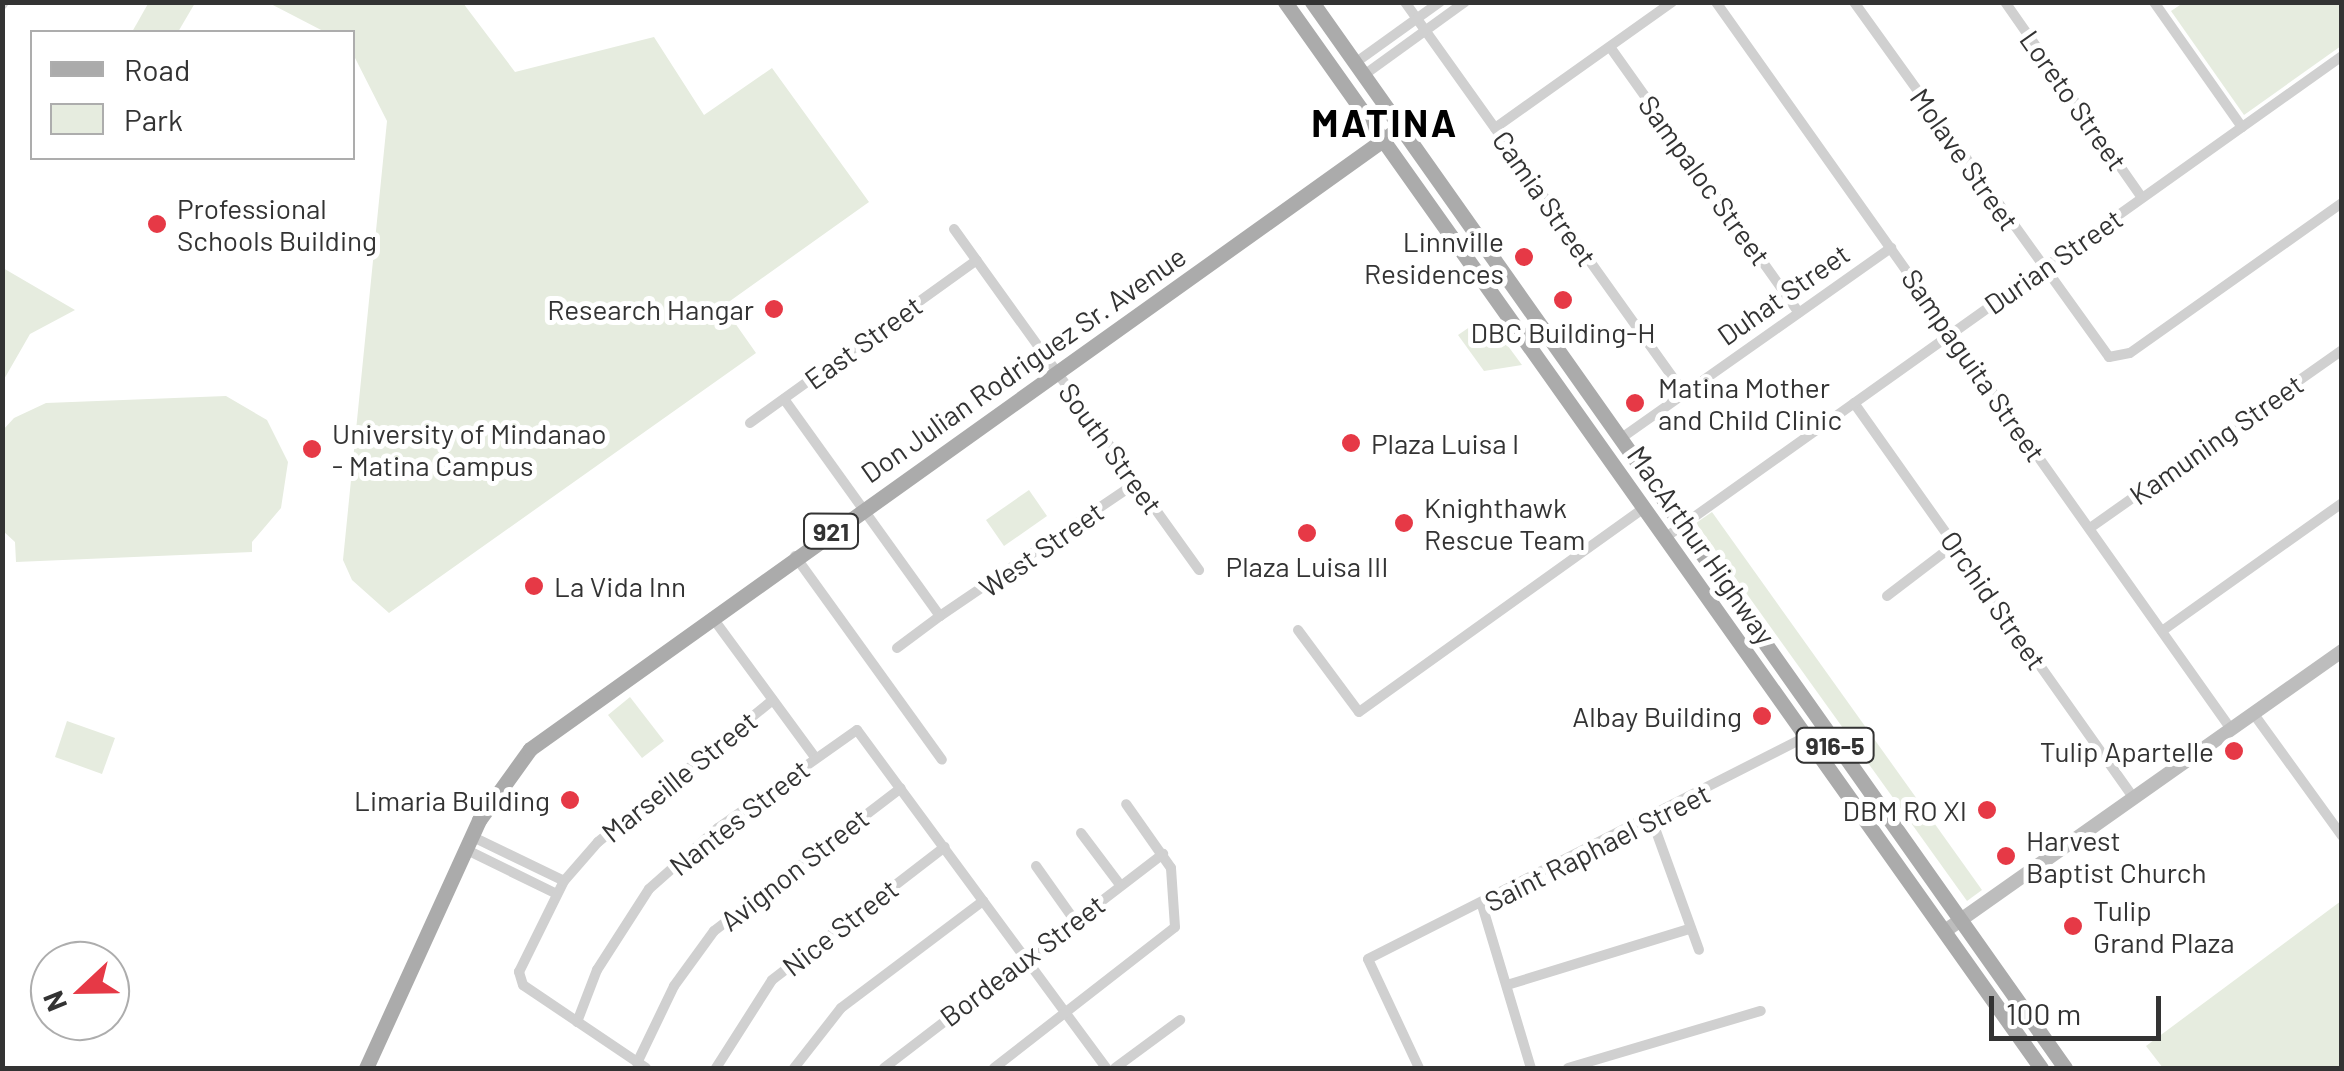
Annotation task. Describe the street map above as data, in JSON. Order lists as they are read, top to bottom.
{
  "streets": {
    "main road": [
      "Duhat Street",
      "Don Julian Rodriguez Sr. Avenue",
      "921",
      "MacArthur Highway",
      "916-5"
    ],
    "street": [
      "Loreto Street",
      "Molave Street",
      "Sampaloc Street",
      "Camia Street",
      "Durian Street",
      "East Street",
      "Sampaguita Street",
      "Kamuning Street",
      "South Street",
      "West Street",
      "Orchid Street",
      "Marseille Street",
      "Nantes Street",
      "Saint Raphael Street",
      "Avignon Street",
      "Nice Street",
      "Bordeaux Street"
    ]
  },
  "crossings": [
    ["Loreto Street", "Durian Street"],
    ["Molave Street", "Durian Street"],
    ["Sampaloc Street", "Duhat Street"],
    ["Camia Street", "Duhat Street"],
    ["Durian Street", "Sampaguita Street"],
    ["Durian Street", "MacArthur Highway"],
    ["Durian Street", "Orchid Street"],
    ["Duhat Street", "Sampaguita Street"],
    ["Duhat Street", "MacArthur Highway"],
    ["East Street", "South Street"],
    ["Don Julian Rodriguez Sr. Avenue", "South Street"],
    ["Don Julian Rodriguez Sr. Avenue", "MacArthur Highway"],
    ["Sampaguita Street", "Kamuning Street"],
    ["South Street", "West Street"],
    ["MacArthur Highway", "Saint Raphael Street"],
    ["Marseille Street", "Nantes Street"],
    ["Marseille Street", "Avignon Street"],
    ["Nantes Street", "Avignon Street"]
  ],
  "districts": ["MATINA"],
  "places": [
    "Professional Schools Building",
    "Linnville Residences",
    "DBC Building-H",
    "Research Hangar",
    "Matina Mother and Child Clinic",
    "Plaza Luisa I",
    "University of Mindanao - Matina Campus",
    "Knighthawk Rescue Team",
    "Plaza Luisa III",
    "La Vida Inn",
    "Albay Building",
    "Tulip Apartelle",
    "Limaria Building",
    "DBM RO XI",
    "Harvest Baptist Church",
    "Tulip Grand Plaza"
  ],
  "legend": ["Road", "Park"],
  "scale_bar": "100 m",
  "north": "left"
}
